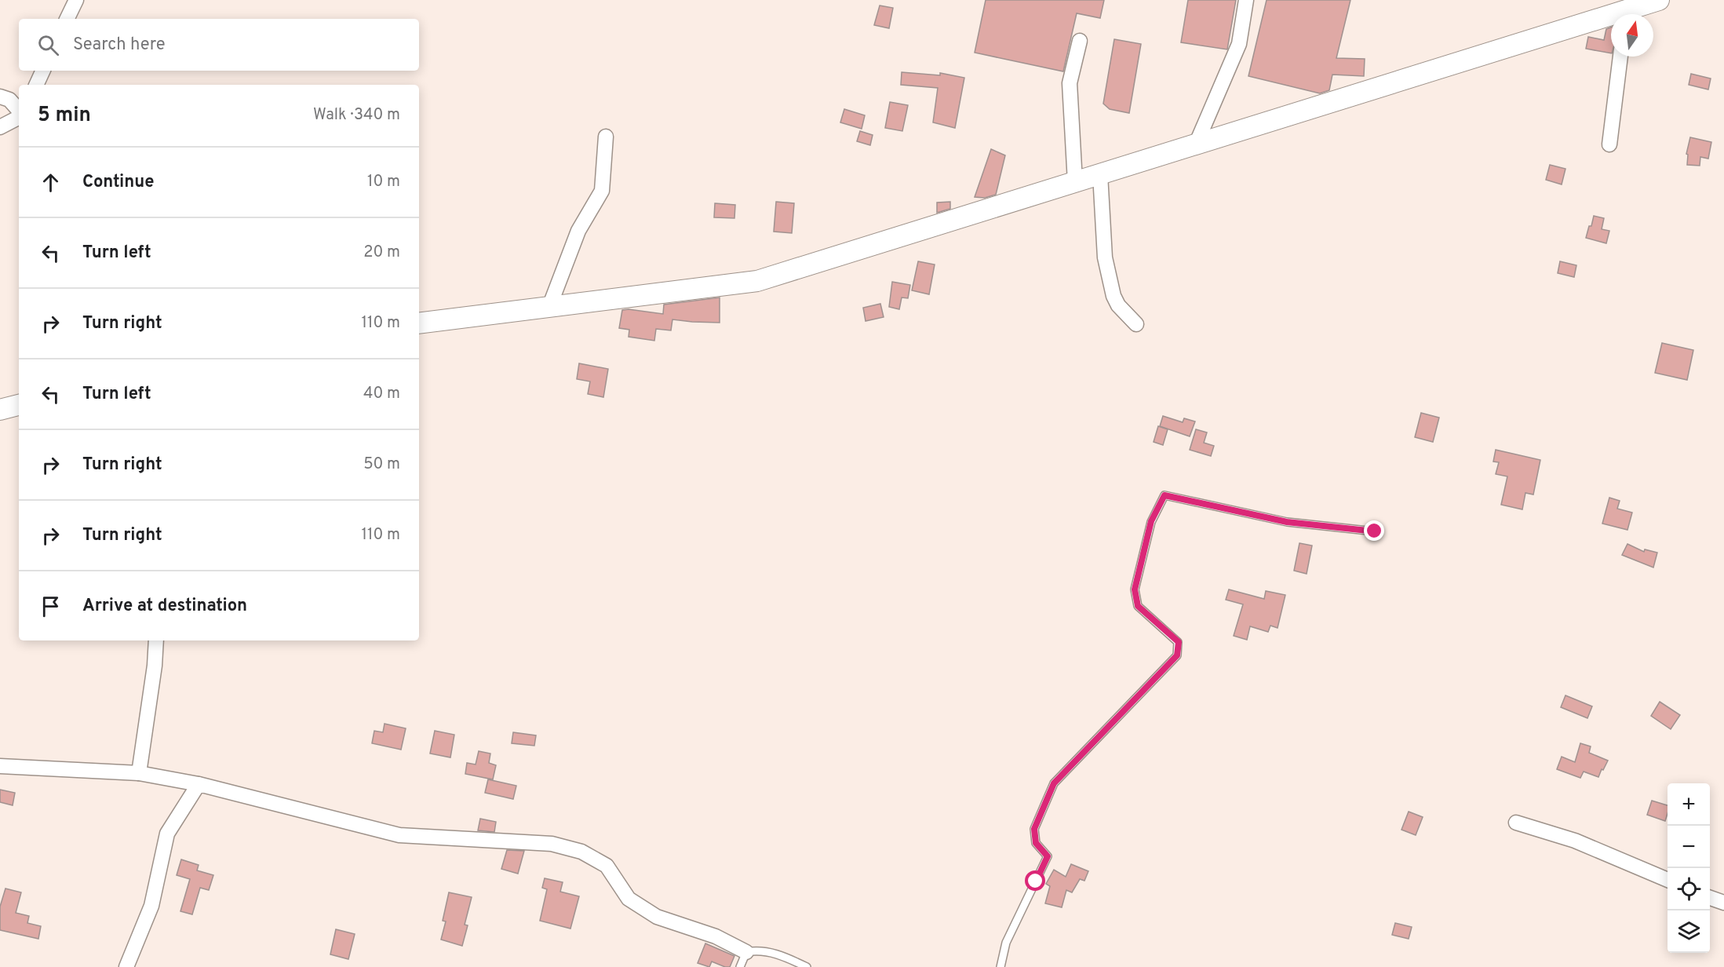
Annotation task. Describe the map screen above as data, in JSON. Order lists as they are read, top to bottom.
{
  "north": "top",
  "page": {
    "search": "Search here",
    "heading": ["5 min", "Walk · 340 m"],
    "list": [
      ["Continue", "10 m"],
      ["Turn left", "20 m"],
      ["Turn right", "110 m"],
      ["Turn left", "40 m"],
      ["Turn right", "50 m"],
      ["Turn right", "110 m"],
      "Arrive at destination"
    ],
    "map_buttons": ["+", "−"]
  }
}
